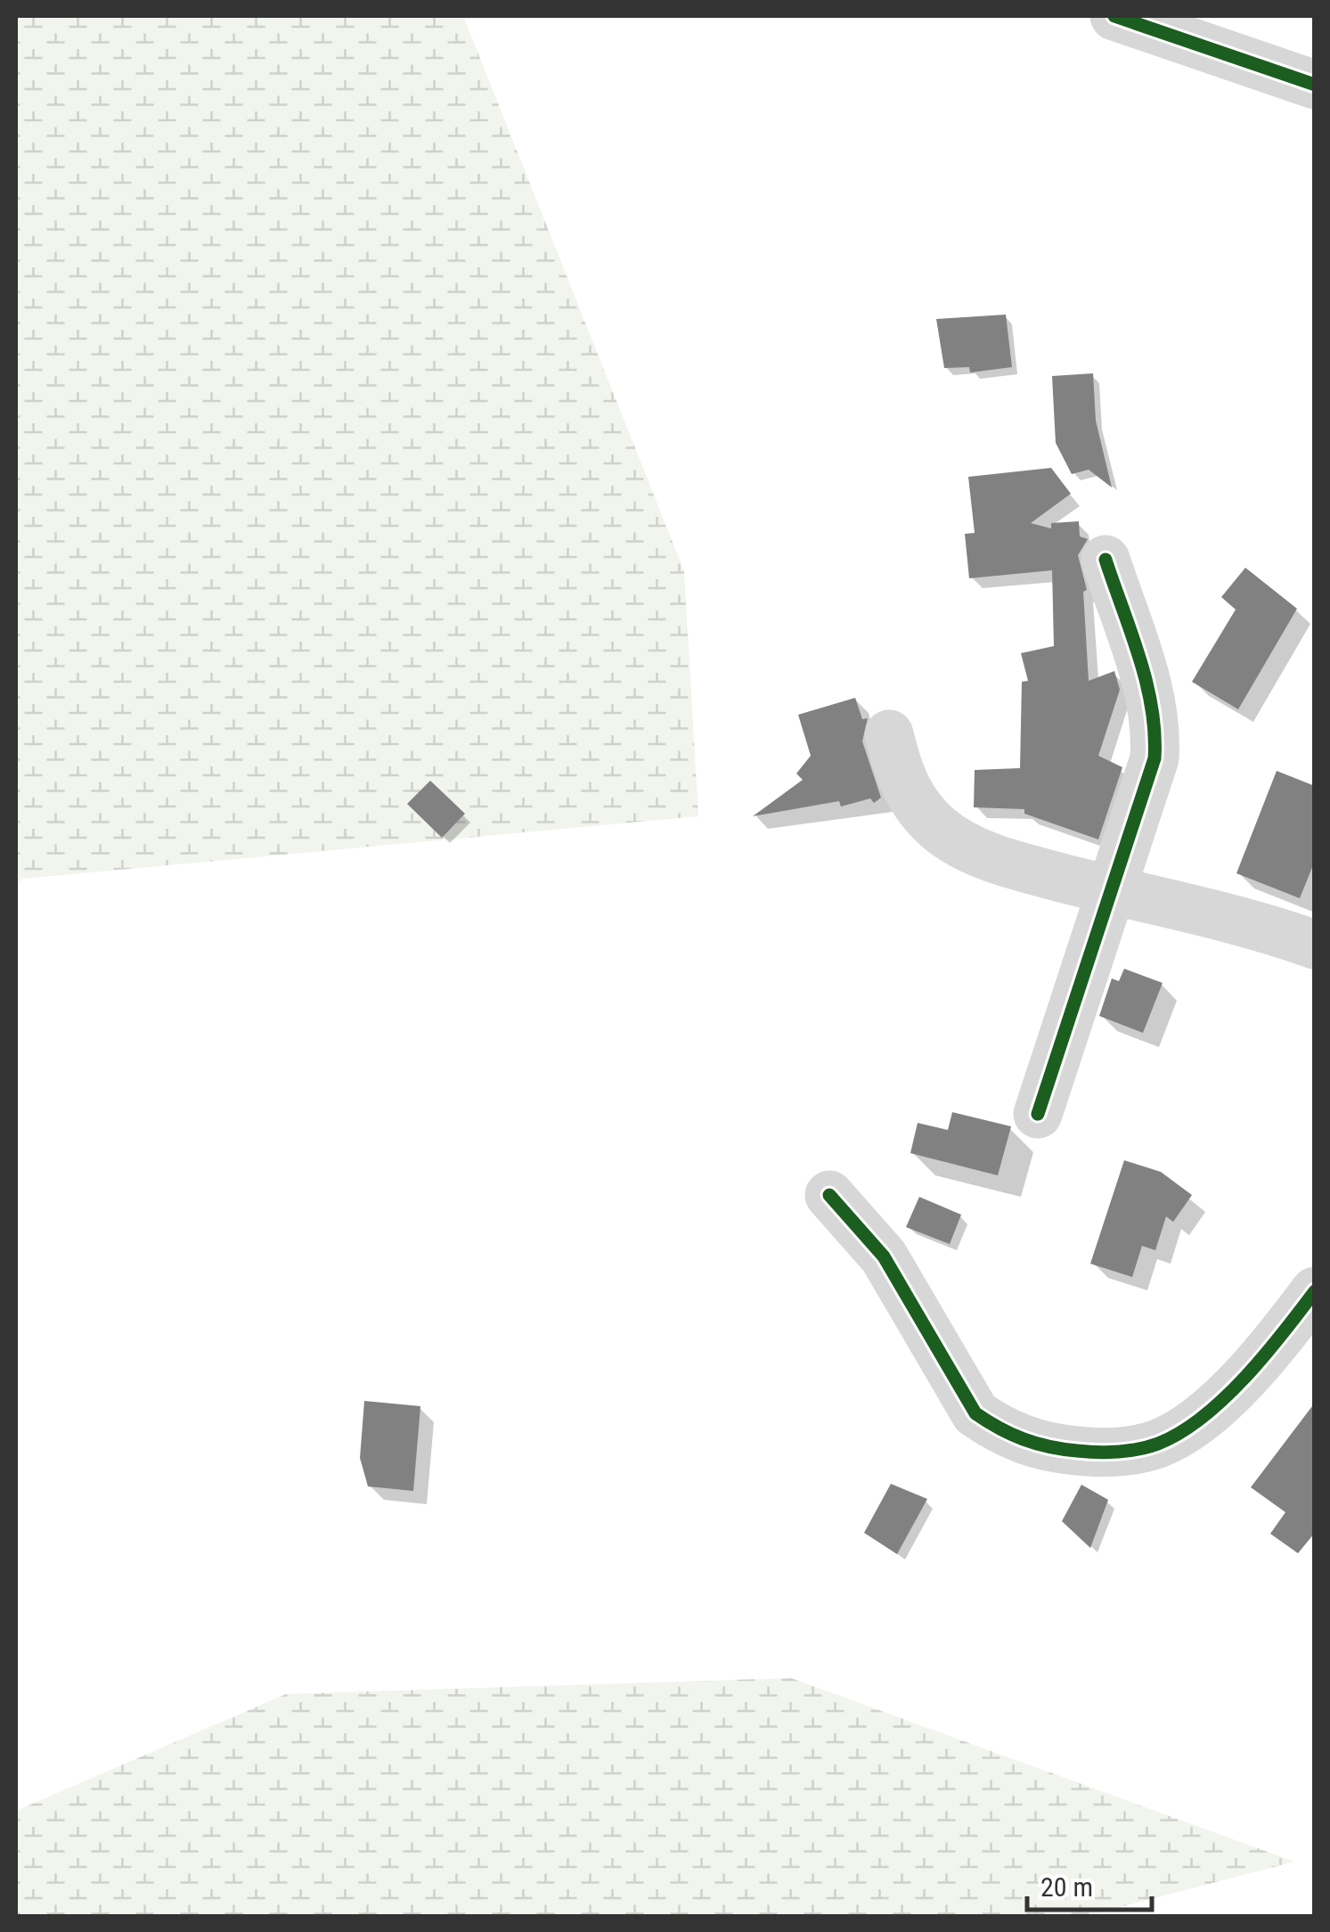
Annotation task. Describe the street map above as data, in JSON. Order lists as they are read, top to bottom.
{
  "scale_bar": "20 m"
}
